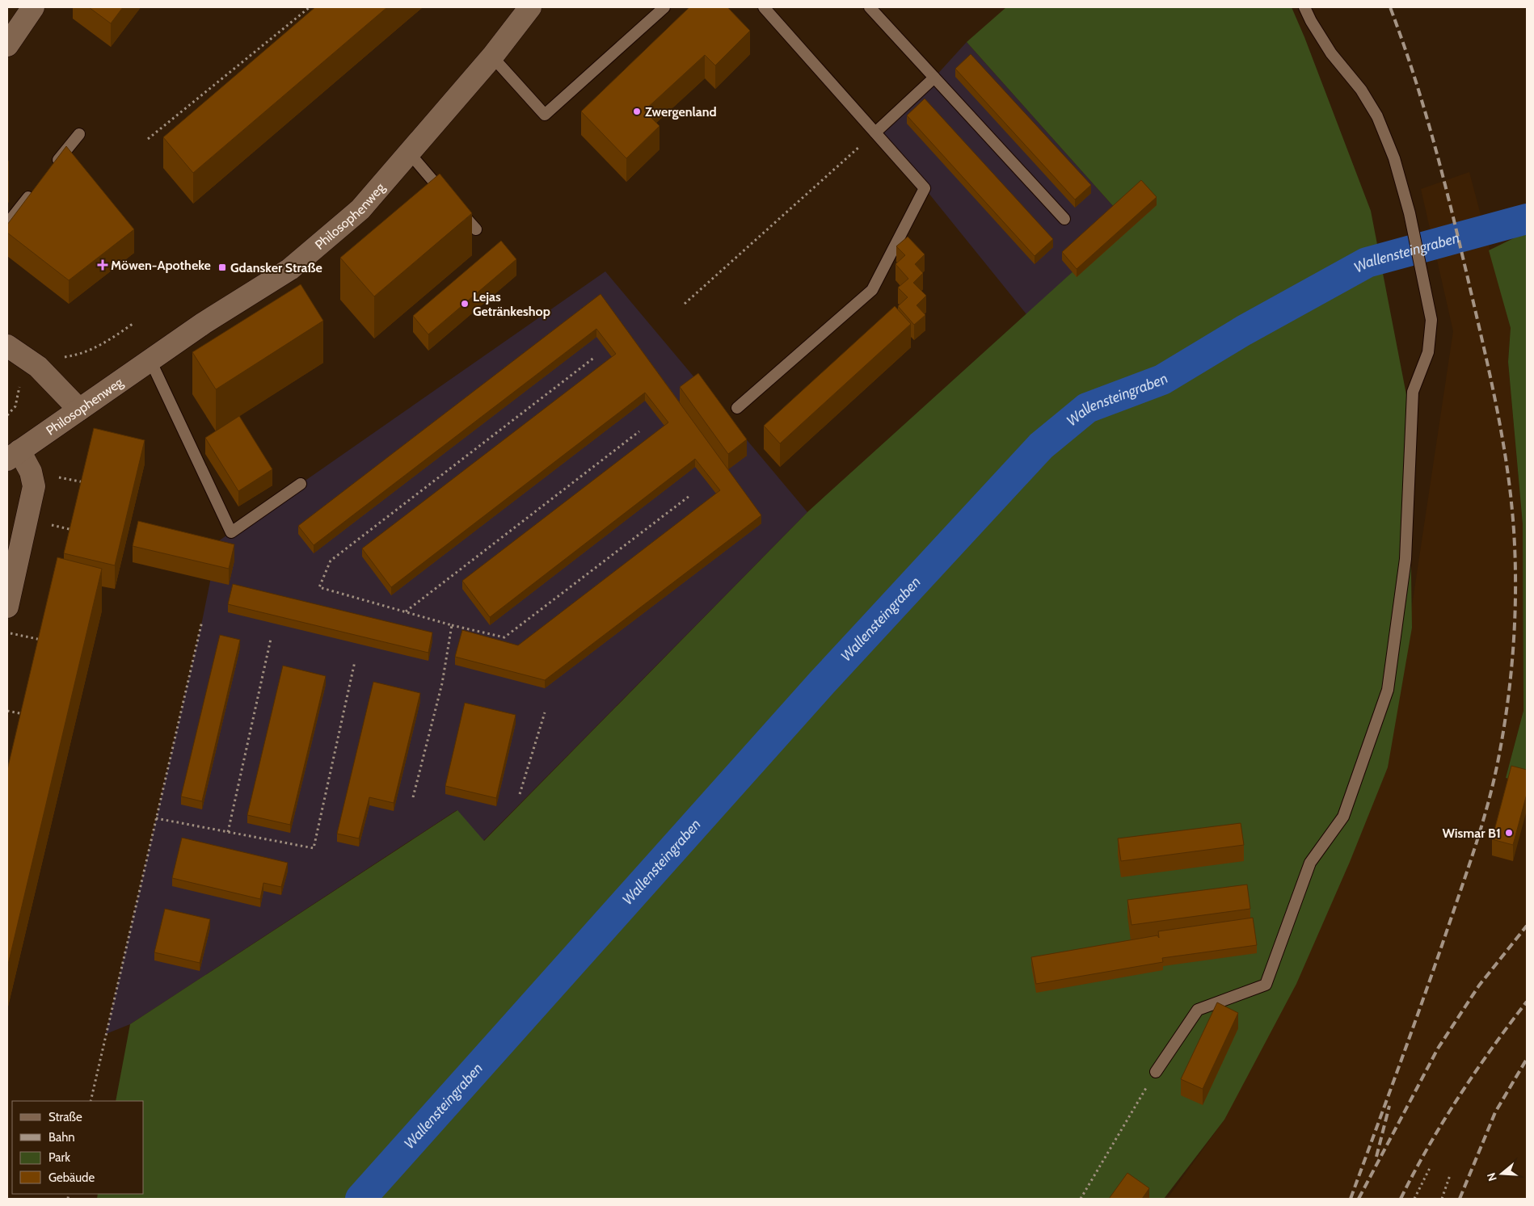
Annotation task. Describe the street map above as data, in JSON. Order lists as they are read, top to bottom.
{
  "streets": {
    "main road": ["Philosophenweg"]
  },
  "water": ["Wallensteingraben"],
  "places": {
    "other": ["Zwergenland", "Lejas Getränkeshop", "Wismar B1"],
    "health": ["Möwen-Apotheke"],
    "transit": ["Gdansker Straße"]
  },
  "legend": [
    "Straße",
    "Bahn",
    "Park",
    "Gebäude"
  ],
  "north": "left"
}
